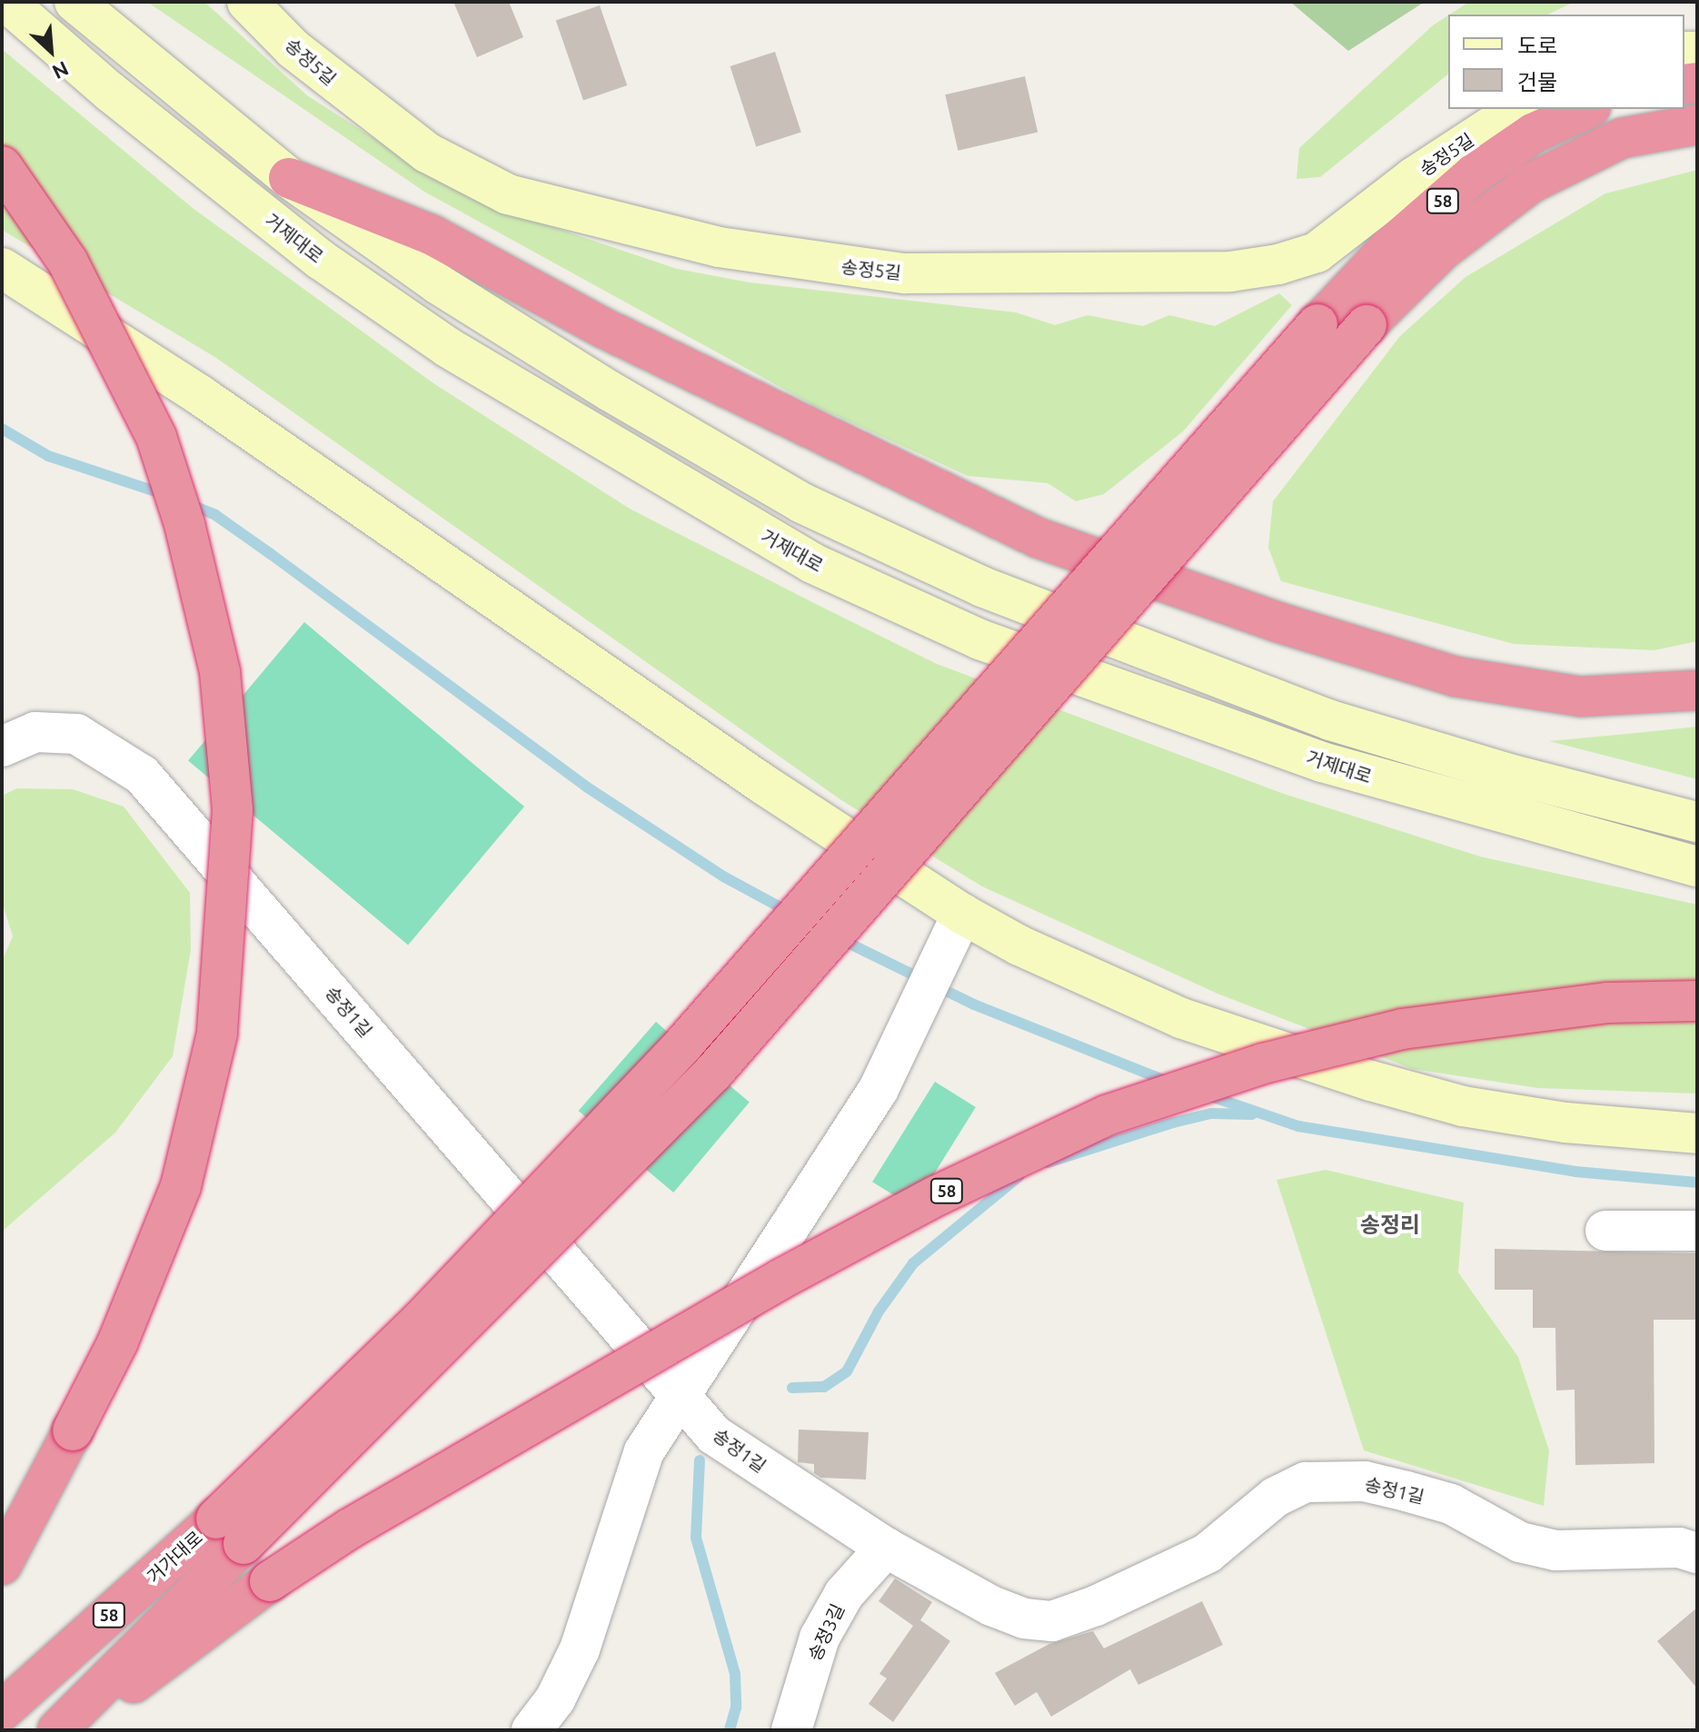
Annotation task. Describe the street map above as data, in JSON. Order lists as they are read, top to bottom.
{
  "streets": {
    "highway": ["58", "거가대로"],
    "street": [
      "송정5길",
      "거제대로",
      "송정1길",
      "송정3길"
    ]
  },
  "crossings": [
    ["58", "거가대로"],
    ["송정1길", "송정3길"]
  ],
  "districts": ["송정리"],
  "legend": ["도로", "건물"],
  "north": "bottom right"
}
